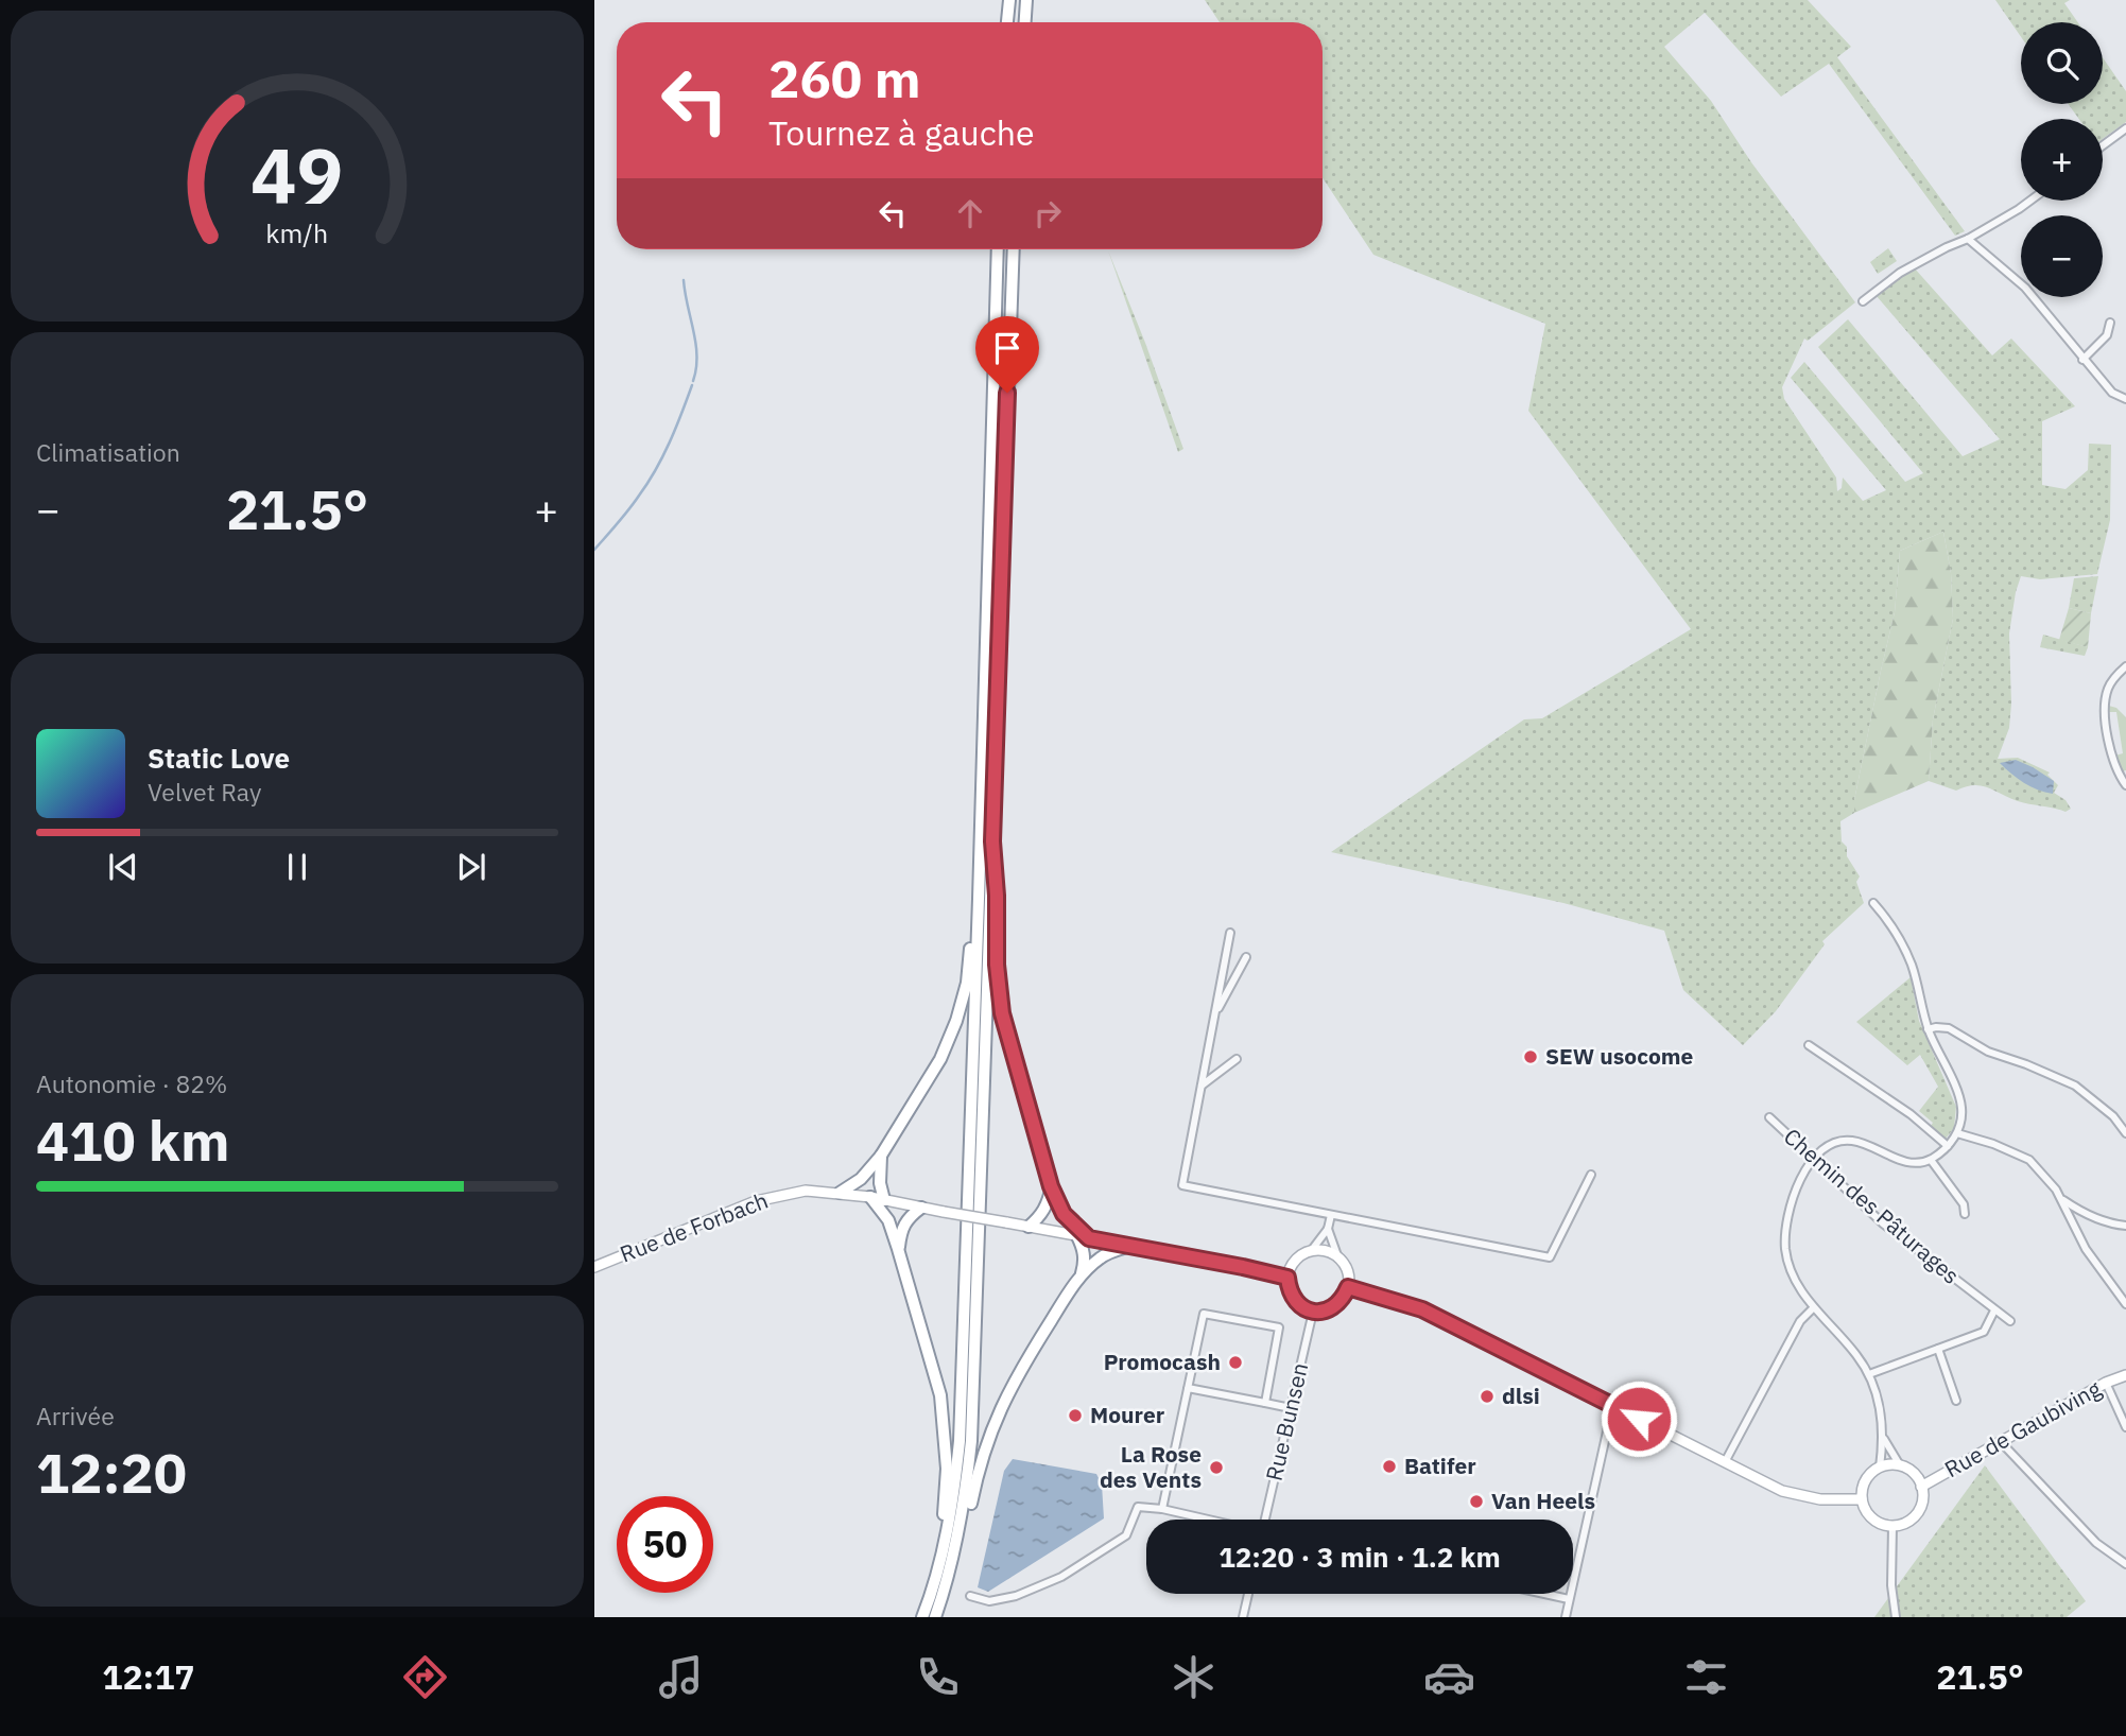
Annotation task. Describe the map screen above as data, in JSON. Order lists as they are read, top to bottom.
{
  "streets": {
    "main road": ["Rue de Forbach", "Rue de Gaubiving"],
    "street": ["Chemin des Pâturages", "Rue Bunsen"]
  },
  "crossings": [
    ["Rue de Forbach", "Rue Bunsen"]
  ],
  "places": [
    "SEW usocome",
    "Promocash",
    "dlsi",
    "Mourer",
    "Batifer",
    "La Rose des Vents",
    "Van Heels"
  ],
  "page": {
    "map_buttons": ["+", "−"],
    "turn": ["260 m", "Tournez à gauche"],
    "tile": [
      "Climatisation",
      ["Autonomie · 82%", "410 km"],
      ["Arrivée", "12:20"]
    ],
    "heat": ["−", "21.5°", "+"],
    "song": ["Static Love", "Velvet Ray"],
    "limit": "50",
    "trip": "12:20 · 3 min · 1.2 km",
    "tabs": ["12:17", "21.5°"],
    "gauge": ["49", "km/h"]
  }
}
